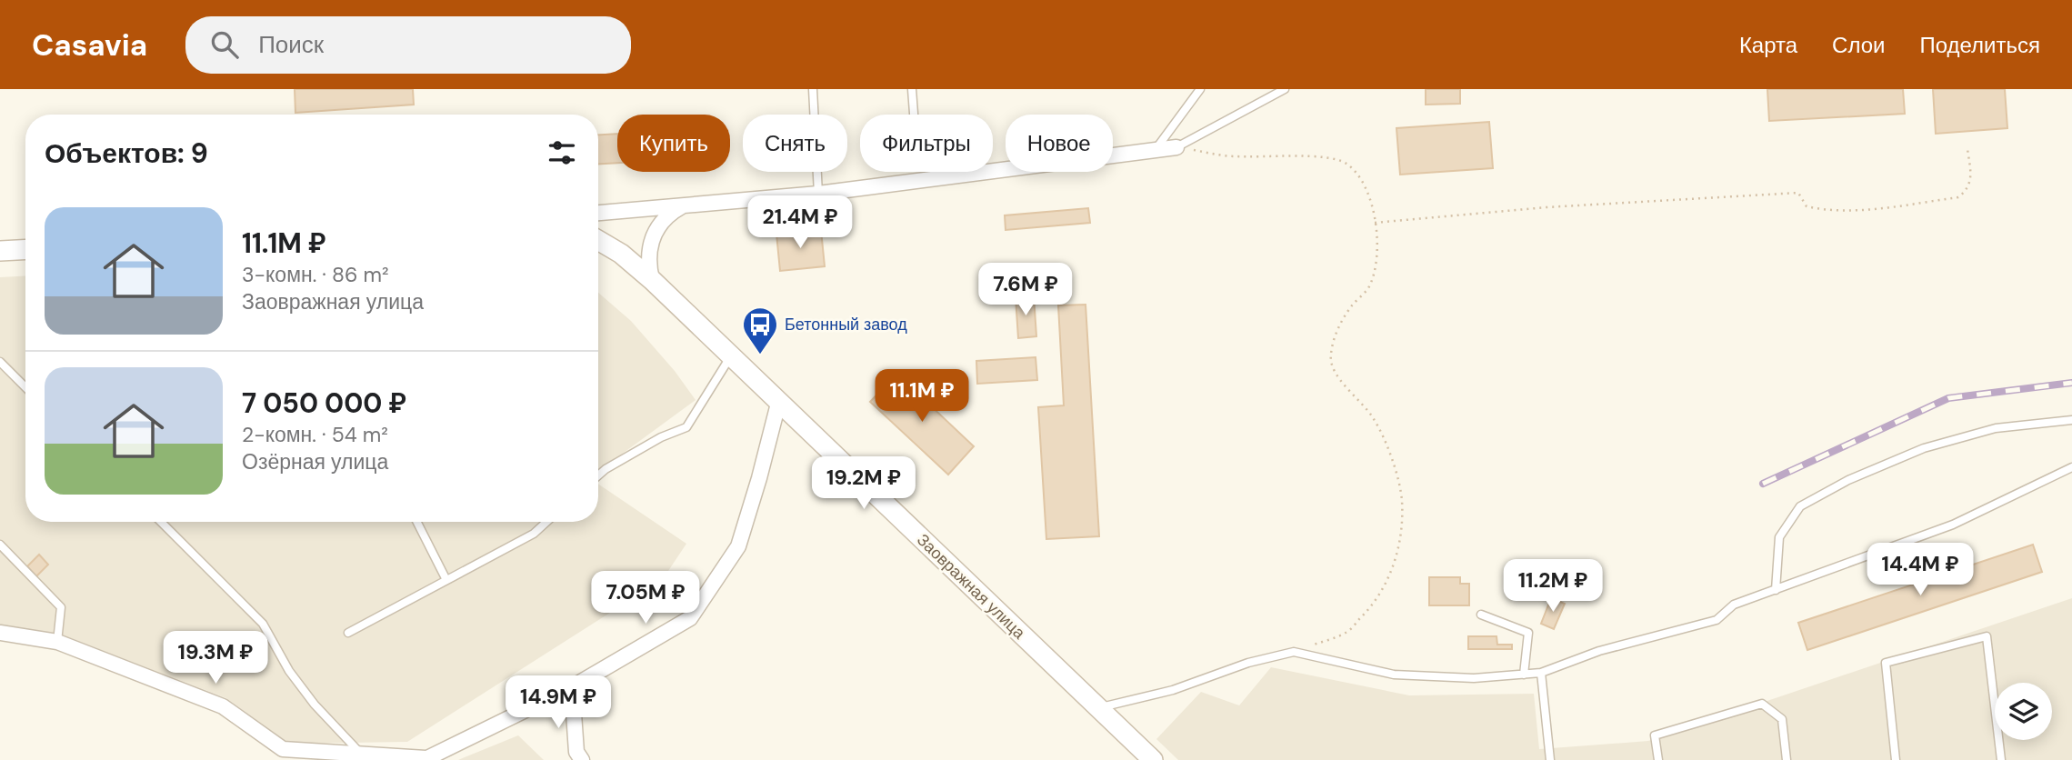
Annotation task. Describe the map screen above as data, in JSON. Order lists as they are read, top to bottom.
{
  "streets": {
    "street": ["Заовражная улица"]
  },
  "places": {
    "bus stop": ["Бетонный завод"]
  },
  "page": {
    "header": "Casavia",
    "search": "Поиск",
    "nav": ["Карта", "Слои", "Поделиться"],
    "chip": [
      "Купить",
      "Снять",
      "Фильтры",
      "Новое"
    ],
    "heading": "Объектов: 9",
    "list": [
      {
        "name": "11.1M ₽",
        "note": "3-комн. · 86 m² · Заовражная улица"
      },
      {
        "name": "7 050 000 ₽",
        "note": "2-комн. · 54 m² · Озёрная улица"
      }
    ],
    "price": [
      "21.4M ₽",
      "7.6M ₽",
      "11.1M ₽",
      "19.2M ₽",
      "14.4M ₽",
      "11.2M ₽",
      "7.05M ₽",
      "19.3M ₽",
      "14.9M ₽"
    ]
  }
}
